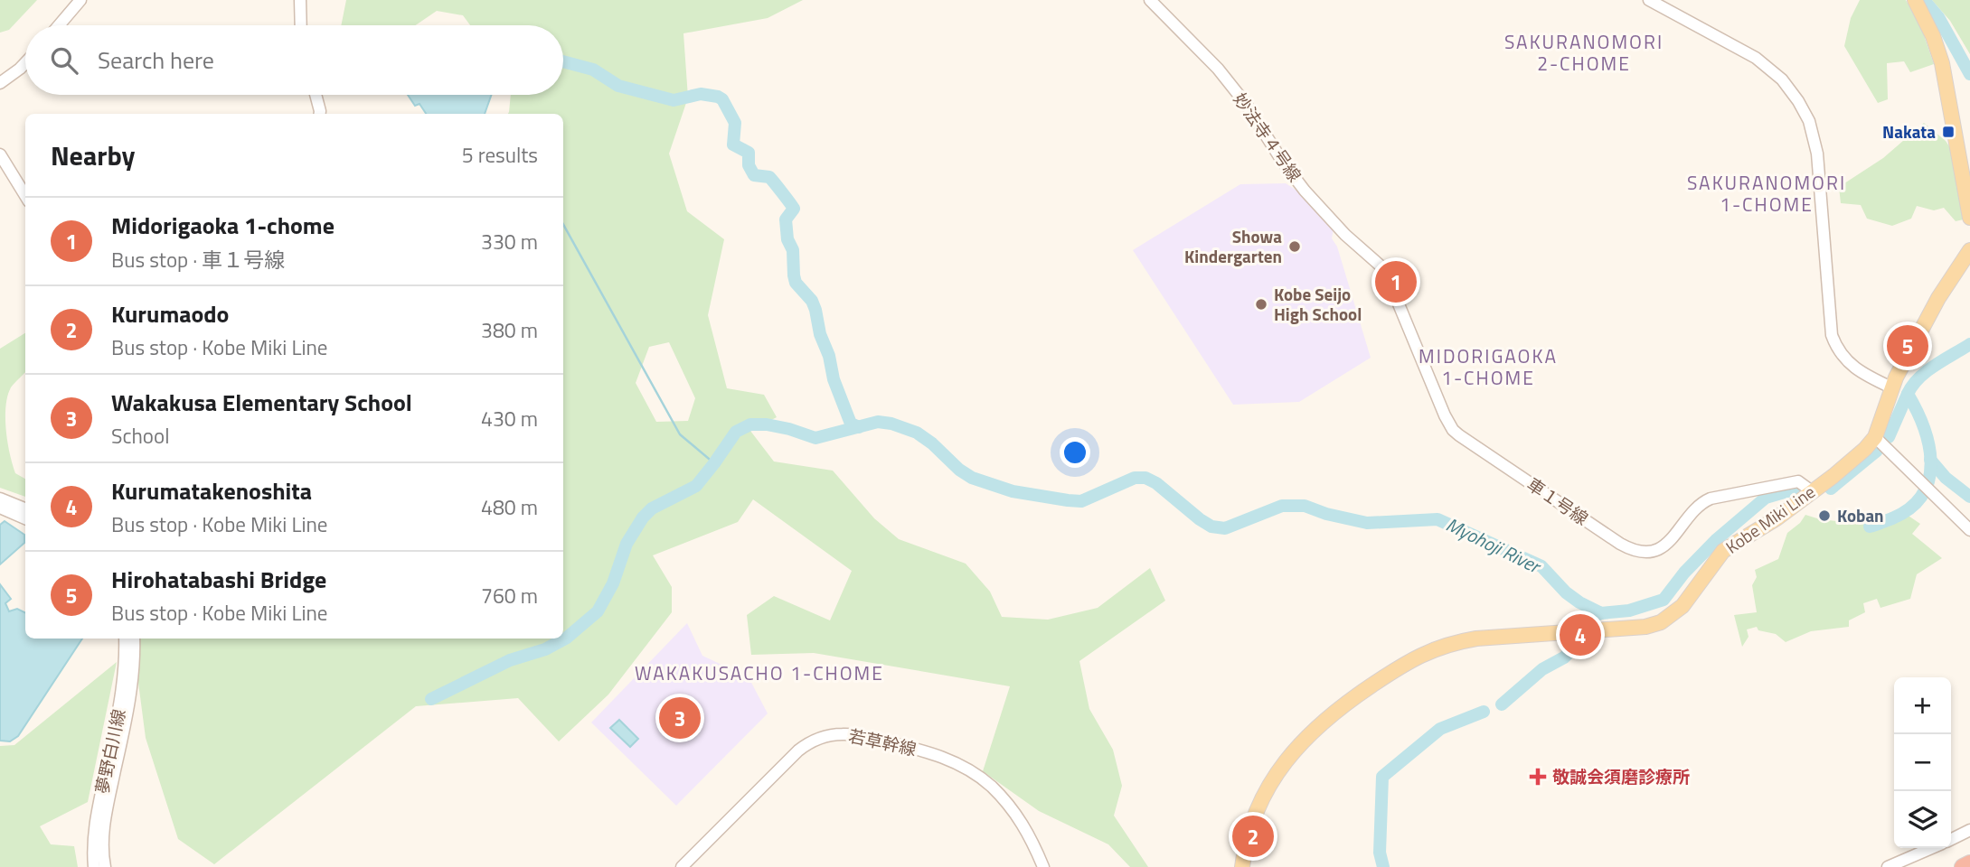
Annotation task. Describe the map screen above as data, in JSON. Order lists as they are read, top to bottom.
{
  "streets": {
    "main road": ["Kobe Miki Line"],
    "street": [
      "妙法寺４号線",
      "車１号線",
      "若草幹線",
      "夢野白川線"
    ]
  },
  "crossings": [
    ["妙法寺４号線", "車１号線"],
    ["車１号線", "Kobe Miki Line"]
  ],
  "districts": [
    "SAKURANOMORI 2-CHOME",
    "SAKURANOMORI 1-CHOME",
    "MIDORIGAOKA 1-CHOME",
    "WAKAKUSACHO 1-CHOME"
  ],
  "water": ["Myohoji River"],
  "places": {
    "transit": ["Nakata"],
    "other": ["Showa Kindergarten", "Kobe Seijo High School", "Koban"],
    "health": ["敬誠会須磨診療所"]
  },
  "page": {
    "search": "Search here",
    "heading": ["Nearby", "5 results"],
    "list": [
      {
        "mark": "1",
        "name": "Midorigaoka 1-chome",
        "note": "Bus stop · 車１号線",
        "value": "330 m"
      },
      {
        "mark": "2",
        "name": "Kurumaodo",
        "note": "Bus stop · Kobe Miki Line",
        "value": "380 m"
      },
      {
        "mark": "3",
        "name": "Wakakusa Elementary School",
        "note": "School",
        "value": "430 m"
      },
      {
        "mark": "4",
        "name": "Kurumatakenoshita",
        "note": "Bus stop · Kobe Miki Line",
        "value": "480 m"
      },
      {
        "mark": "5",
        "name": "Hirohatabashi Bridge",
        "note": "Bus stop · Kobe Miki Line",
        "value": "760 m"
      }
    ],
    "pins": [
      "1",
      "5",
      "4",
      "3",
      "2"
    ],
    "map_buttons": ["+", "−"]
  }
}
